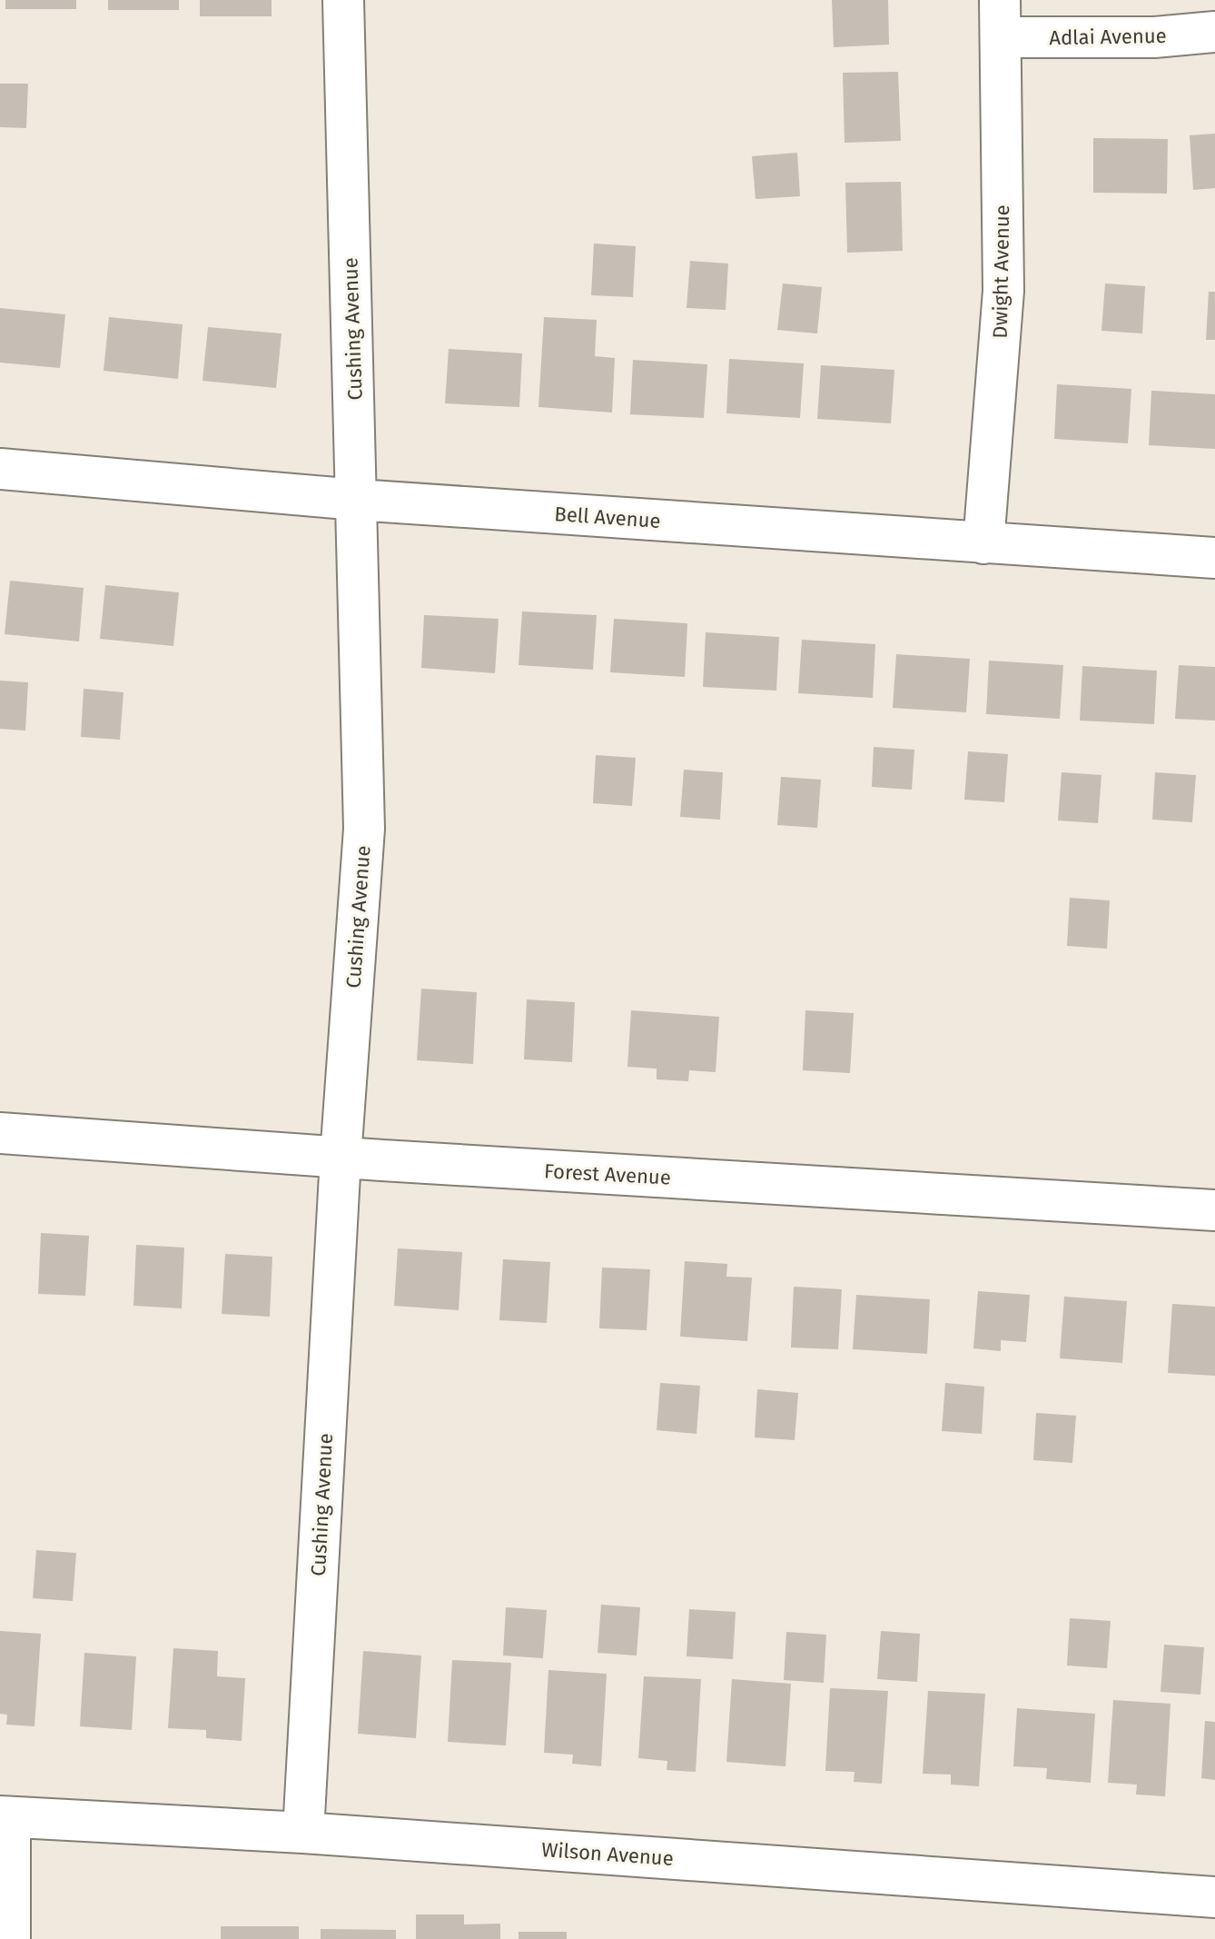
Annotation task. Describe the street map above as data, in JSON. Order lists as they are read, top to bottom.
{
  "streets": {
    "street": [
      "Adlai Avenue",
      "Dwight Avenue",
      "Cushing Avenue",
      "Bell Avenue",
      "Forest Avenue",
      "Wilson Avenue"
    ]
  },
  "crossings": [
    ["Adlai Avenue", "Dwight Avenue"],
    ["Dwight Avenue", "Bell Avenue"],
    ["Cushing Avenue", "Bell Avenue"],
    ["Cushing Avenue", "Forest Avenue"],
    ["Cushing Avenue", "Wilson Avenue"]
  ]
}
